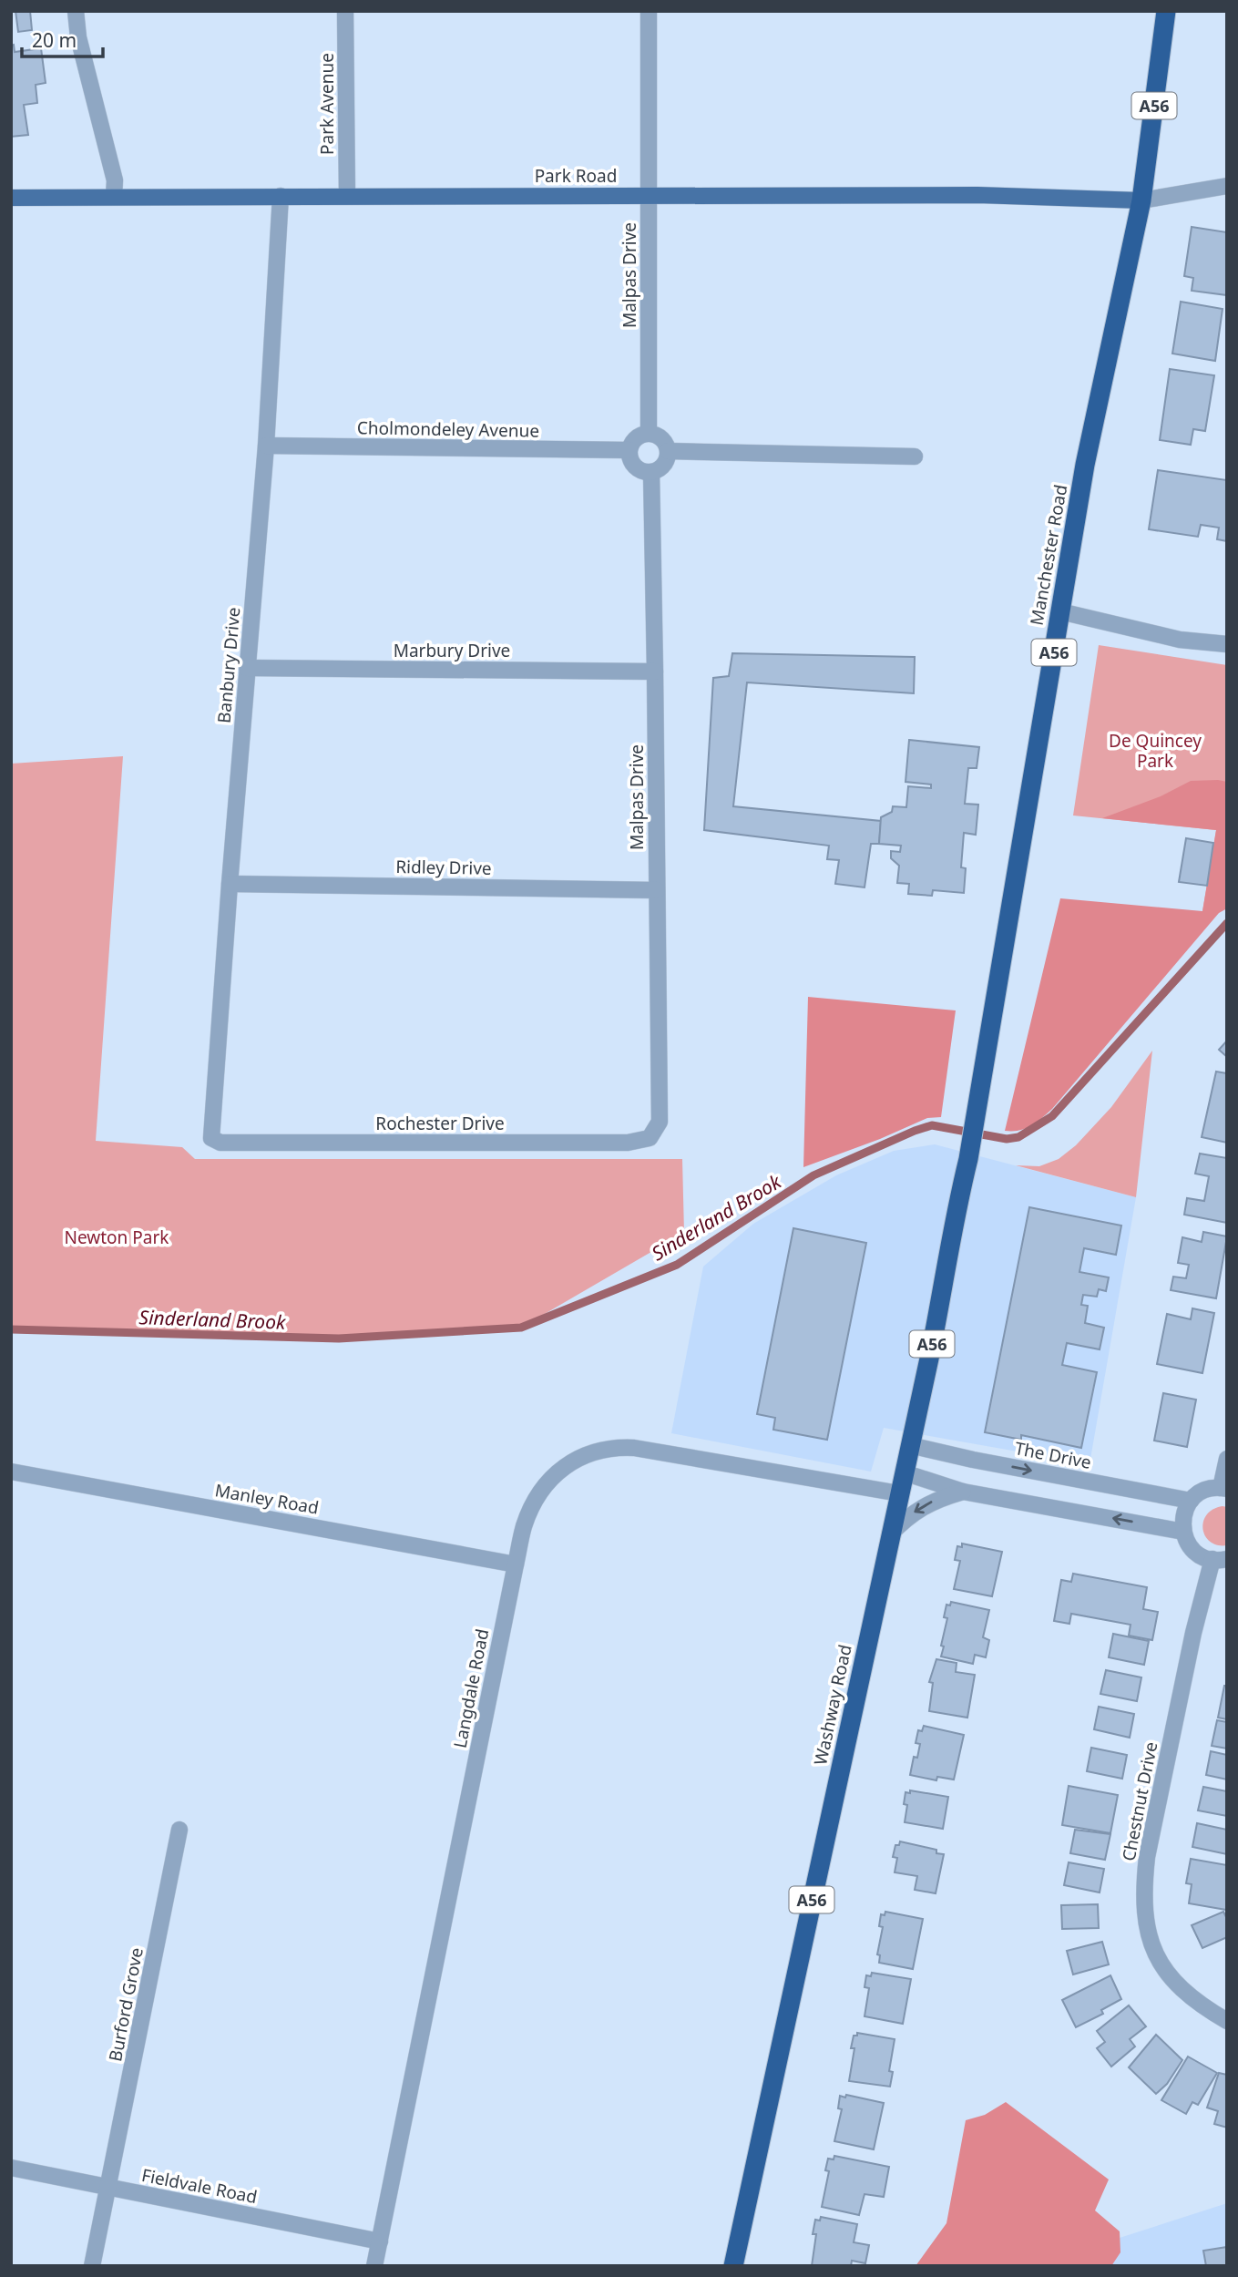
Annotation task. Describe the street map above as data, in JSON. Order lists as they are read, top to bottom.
{
  "streets": {
    "highway": ["A56", "Manchester Road", "Washway Road"],
    "main road": ["Park Road"],
    "street": [
      "Park Avenue",
      "Malpas Drive",
      "Cholmondeley Avenue",
      "Marbury Drive",
      "Banbury Drive",
      "Ridley Drive",
      "Rochester Drive",
      "The Drive",
      "Manley Road",
      "Langdale Road",
      "Chestnut Drive",
      "Burford Grove",
      "Fieldvale Road"
    ]
  },
  "crossings": [
    ["Park Avenue", "Park Road"],
    ["Park Road", "Malpas Drive"],
    ["Park Road", "Manchester Road"],
    ["Park Road", "Banbury Drive"],
    ["Malpas Drive", "Cholmondeley Avenue"],
    ["Malpas Drive", "Marbury Drive"],
    ["Malpas Drive", "Ridley Drive"],
    ["Malpas Drive", "Rochester Drive"],
    ["Cholmondeley Avenue", "Banbury Drive"],
    ["Manchester Road", "Washway Road"],
    ["Marbury Drive", "Banbury Drive"],
    ["Banbury Drive", "Ridley Drive"],
    ["Banbury Drive", "Rochester Drive"],
    ["The Drive", "Washway Road"],
    ["Manley Road", "Langdale Road"],
    ["Langdale Road", "Washway Road"],
    ["Langdale Road", "Fieldvale Road"],
    ["Burford Grove", "Fieldvale Road"]
  ],
  "water": ["Sinderland Brook"],
  "parks": ["De Quincey Park", "Newton Park"],
  "scale_bar": "20 m"
}
